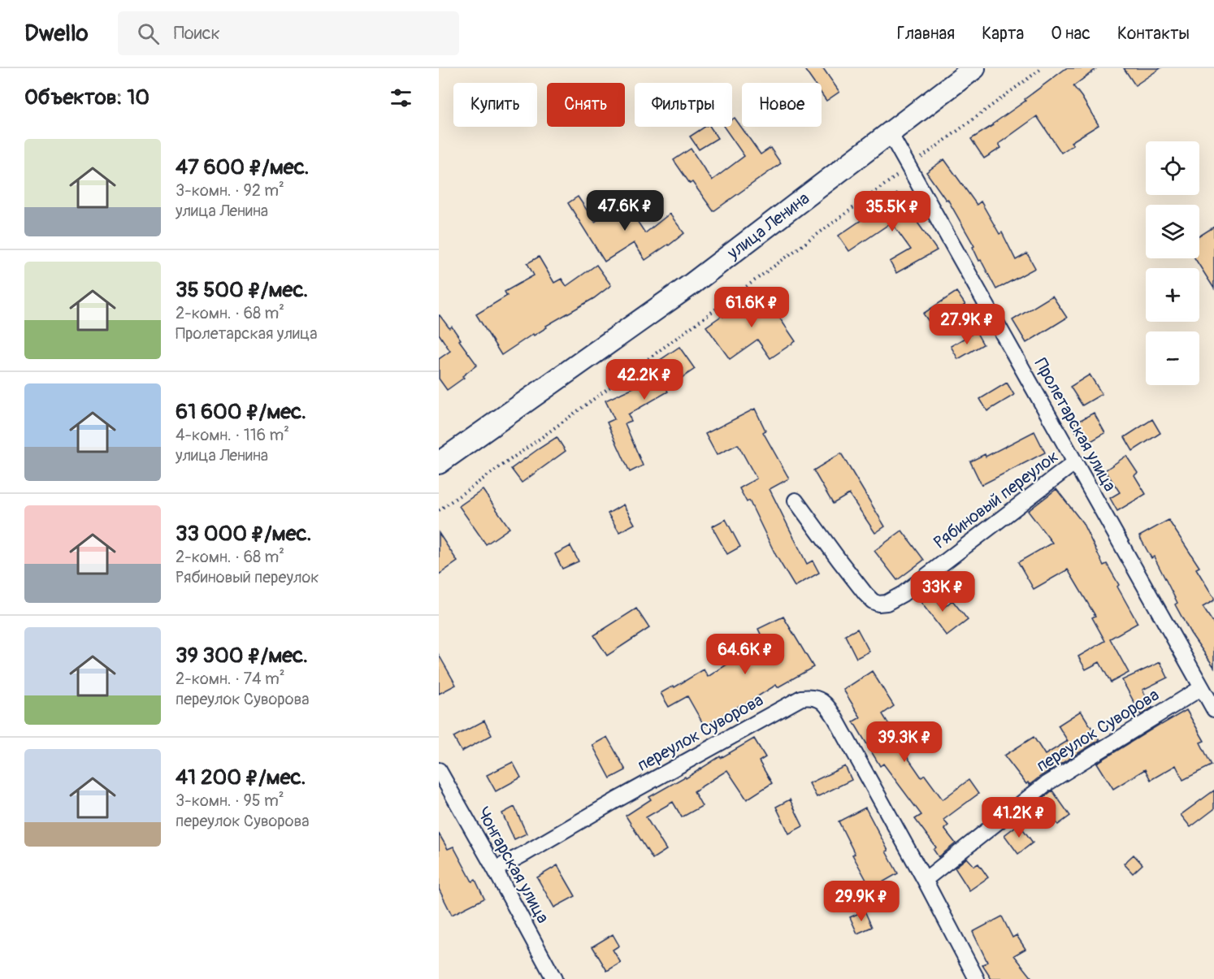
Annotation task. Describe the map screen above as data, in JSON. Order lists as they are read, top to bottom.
{
  "streets": {
    "street": [
      "улица Ленина",
      "Пролетарская улица",
      "Рябиновый переулок",
      "переулок Суворова",
      "Чонгарская улица"
    ]
  },
  "crossings": [
    ["улица Ленина", "Пролетарская улица"],
    ["Пролетарская улица", "Рябиновый переулок"],
    ["Пролетарская улица", "переулок Суворова"],
    ["переулок Суворова", "Чонгарская улица"]
  ],
  "page": {
    "header": "Dwello",
    "search": "Поиск",
    "nav": [
      "Главная",
      "Карта",
      "О нас",
      "Контакты"
    ],
    "heading": "Объектов: 10",
    "chip": [
      "Купить",
      "Снять",
      "Фильтры",
      "Новое"
    ],
    "list": [
      {
        "name": "47 600 ₽/мес.",
        "note": "3-комн. · 92 m² · улица Ленина"
      },
      {
        "name": "35 500 ₽/мес.",
        "note": "2-комн. · 68 m² · Пролетарская улица"
      },
      {
        "name": "61 600 ₽/мес.",
        "note": "4-комн. · 116 m² · улица Ленина"
      },
      {
        "name": "33 000 ₽/мес.",
        "note": "2-комн. · 68 m² · Рябиновый переулок"
      },
      {
        "name": "39 300 ₽/мес.",
        "note": "2-комн. · 74 m² · переулок Суворова"
      },
      {
        "name": "41 200 ₽/мес.",
        "note": "3-комн. · 95 m² · переулок Суворова"
      }
    ],
    "map_buttons": ["+", "−"],
    "price": [
      "47.6K ₽",
      "35.5K ₽",
      "61.6K ₽",
      "27.9K ₽",
      "42.2K ₽",
      "33K ₽",
      "64.6K ₽",
      "39.3K ₽",
      "41.2K ₽",
      "29.9K ₽"
    ]
  }
}
